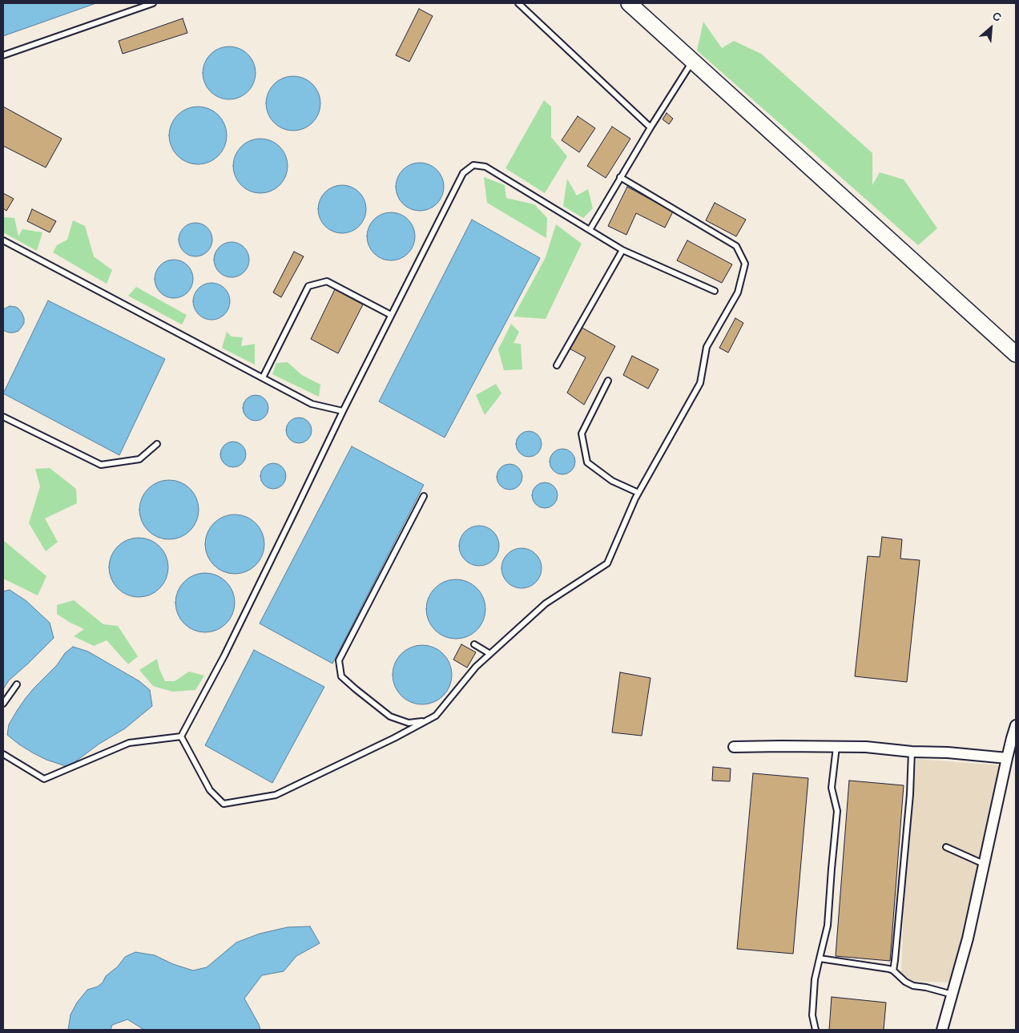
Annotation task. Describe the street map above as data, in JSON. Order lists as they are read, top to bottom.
{
  "north": "top right"
}
